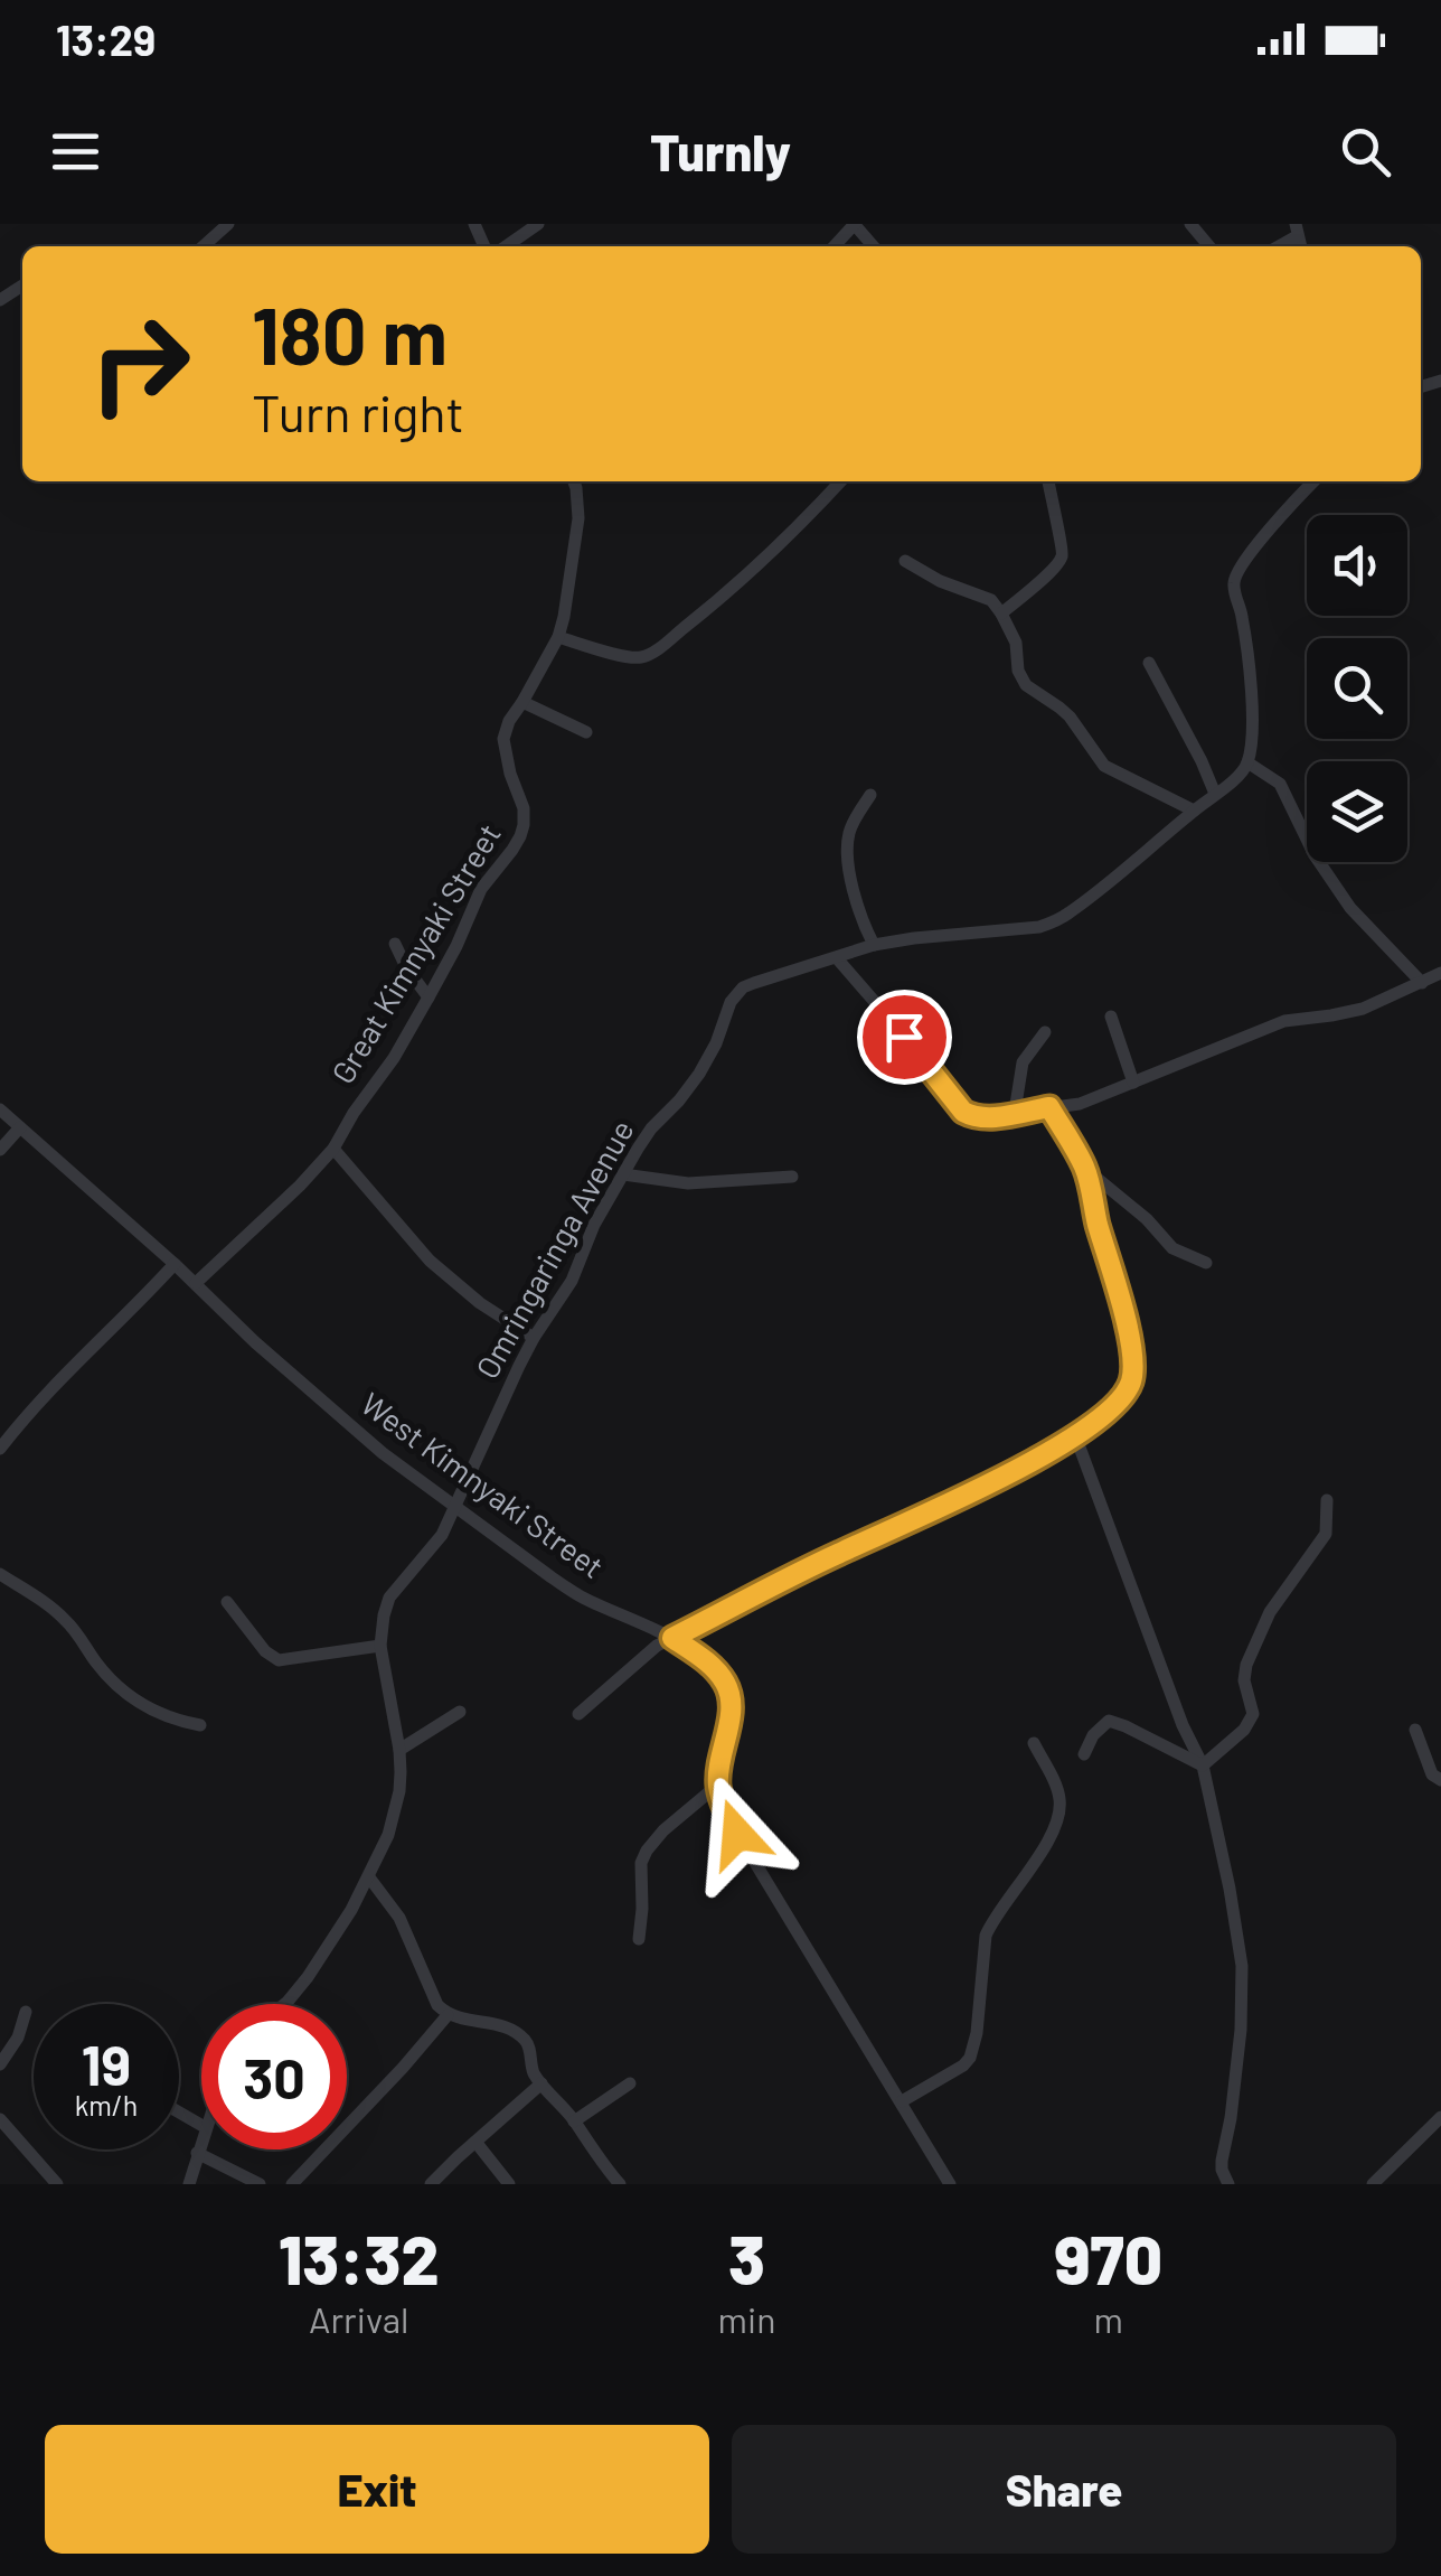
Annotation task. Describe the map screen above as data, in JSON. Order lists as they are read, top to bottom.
{
  "streets": {
    "street": ["Great Kimnyaki Street", "Omringaringa Avenue", "West Kimnyaki Street"]
  },
  "crossings": [
    ["Great Kimnyaki Street", "West Kimnyaki Street"],
    ["Omringaringa Avenue", "West Kimnyaki Street"]
  ],
  "page": {
    "status": "13:29",
    "header": "Turnly",
    "turn": ["180 m", "Turn right"],
    "speed": "19 km/h",
    "limit": "30",
    "eta": [
      "13:32",
      "Arrival",
      "3",
      "min",
      "970",
      "m"
    ],
    "buttons": ["Exit", "Share"]
  }
}
